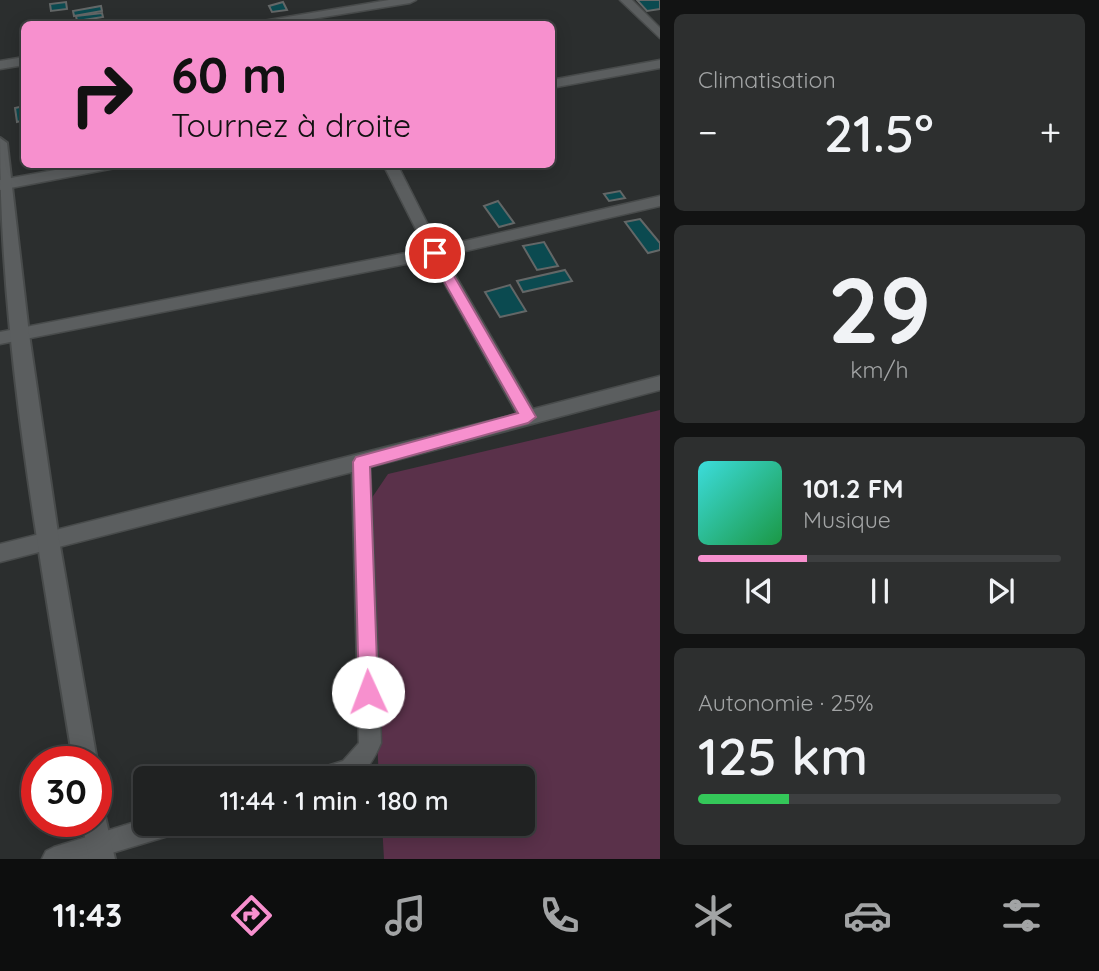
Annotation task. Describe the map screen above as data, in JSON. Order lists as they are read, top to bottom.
{
  "page": {
    "tile": [
      "Climatisation",
      ["29", "km/h"],
      ["Autonomie · 25%", "125 km"]
    ],
    "turn": ["60 m", "Tournez à droite"],
    "heat": ["−", "21.5°", "+"],
    "song": ["101.2 FM", "Musique"],
    "limit": "30",
    "trip": "11:44 · 1 min · 180 m",
    "tabs": "11:43"
  }
}
